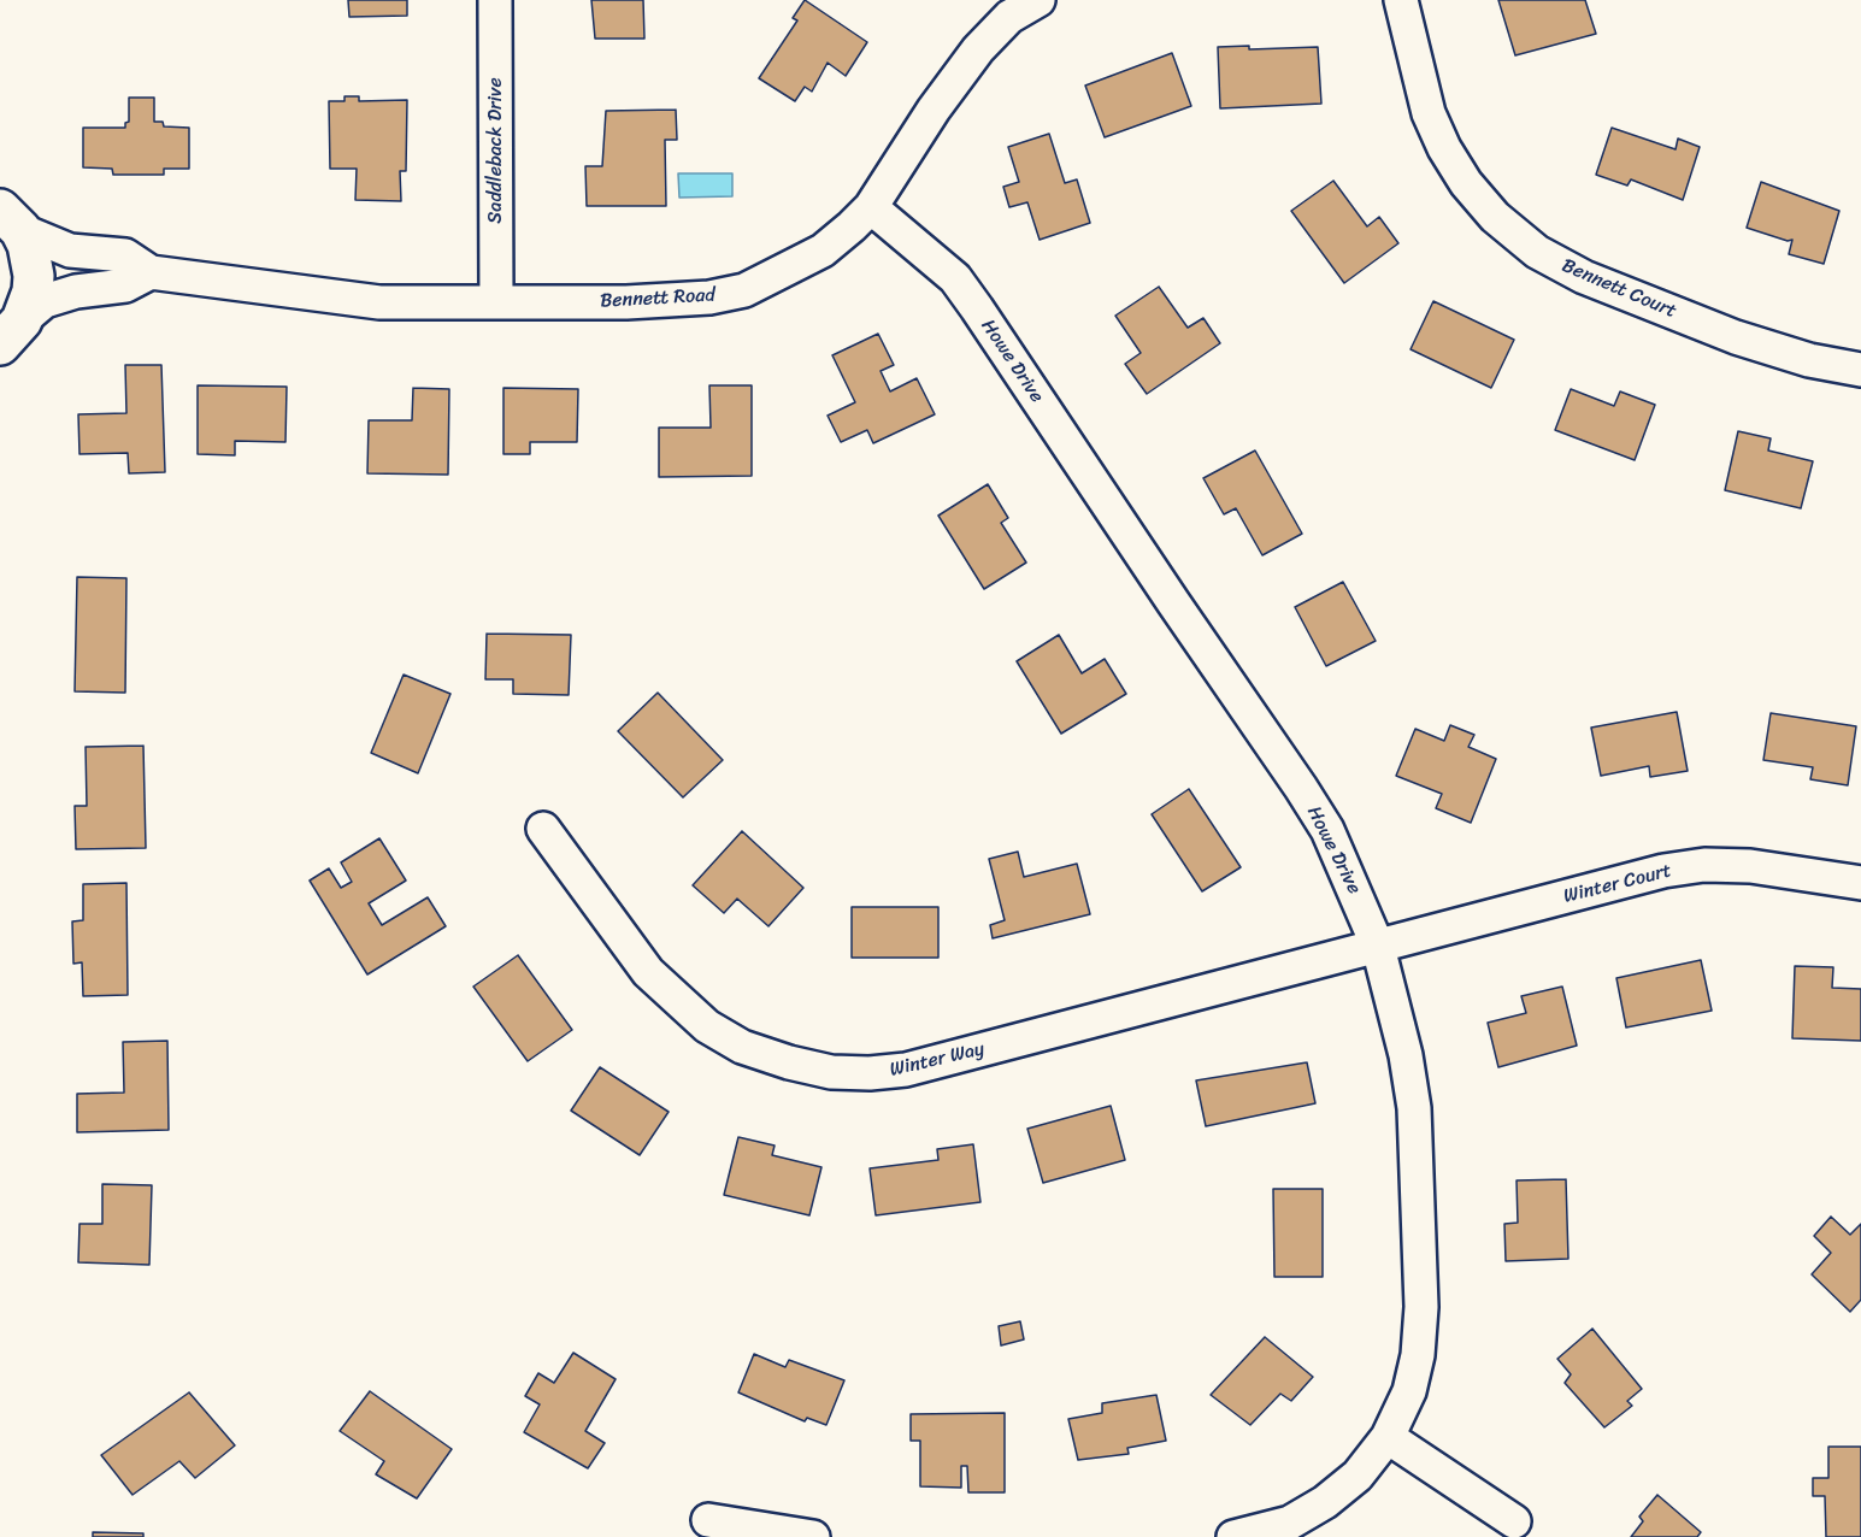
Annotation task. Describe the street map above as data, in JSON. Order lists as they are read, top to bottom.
{
  "streets": {
    "street": [
      "Saddleback Drive",
      "Bennett Court",
      "Bennett Road",
      "Howe Drive",
      "Winter Court",
      "Winter Way"
    ]
  },
  "crossings": [
    ["Saddleback Drive", "Bennett Road"],
    ["Bennett Road", "Howe Drive"],
    ["Howe Drive", "Winter Court"],
    ["Howe Drive", "Winter Way"],
    ["Winter Court", "Winter Way"]
  ]
}
